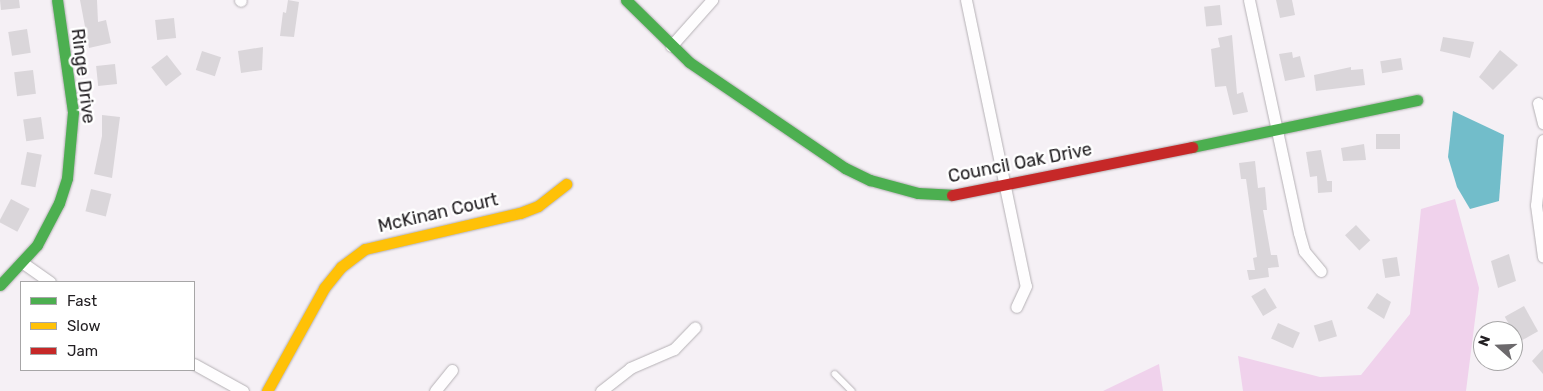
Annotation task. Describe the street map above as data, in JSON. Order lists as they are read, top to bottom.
{
  "streets": {
    "street": ["Ringe Drive", "Council Oak Drive", "McKinan Court"]
  },
  "legend": ["Fast", "Slow", "Jam"],
  "north": "left"
}
